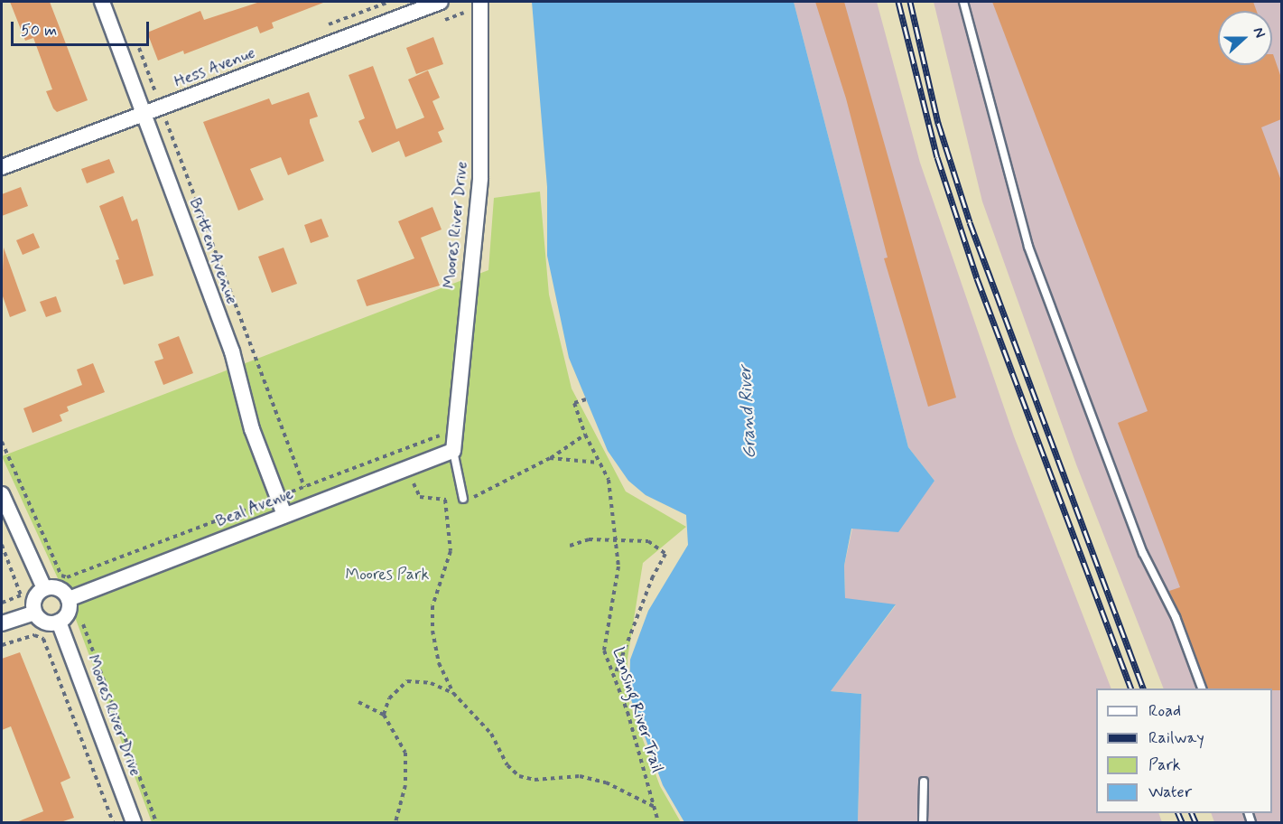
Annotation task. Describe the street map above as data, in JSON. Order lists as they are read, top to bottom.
{
  "streets": {
    "street": [
      "Hess Avenue",
      "Moores River Drive",
      "Britten Avenue",
      "Beal Avenue"
    ],
    "path": ["Lansing River Trail"]
  },
  "crossings": [
    ["Hess Avenue", "Britten Avenue"],
    ["Moores River Drive", "Beal Avenue"],
    ["Britten Avenue", "Beal Avenue"]
  ],
  "water": ["Grand River"],
  "parks": ["Moores Park"],
  "legend": [
    "Road",
    "Railway",
    "Park",
    "Water"
  ],
  "scale_bar": "50 m",
  "north": "right"
}
